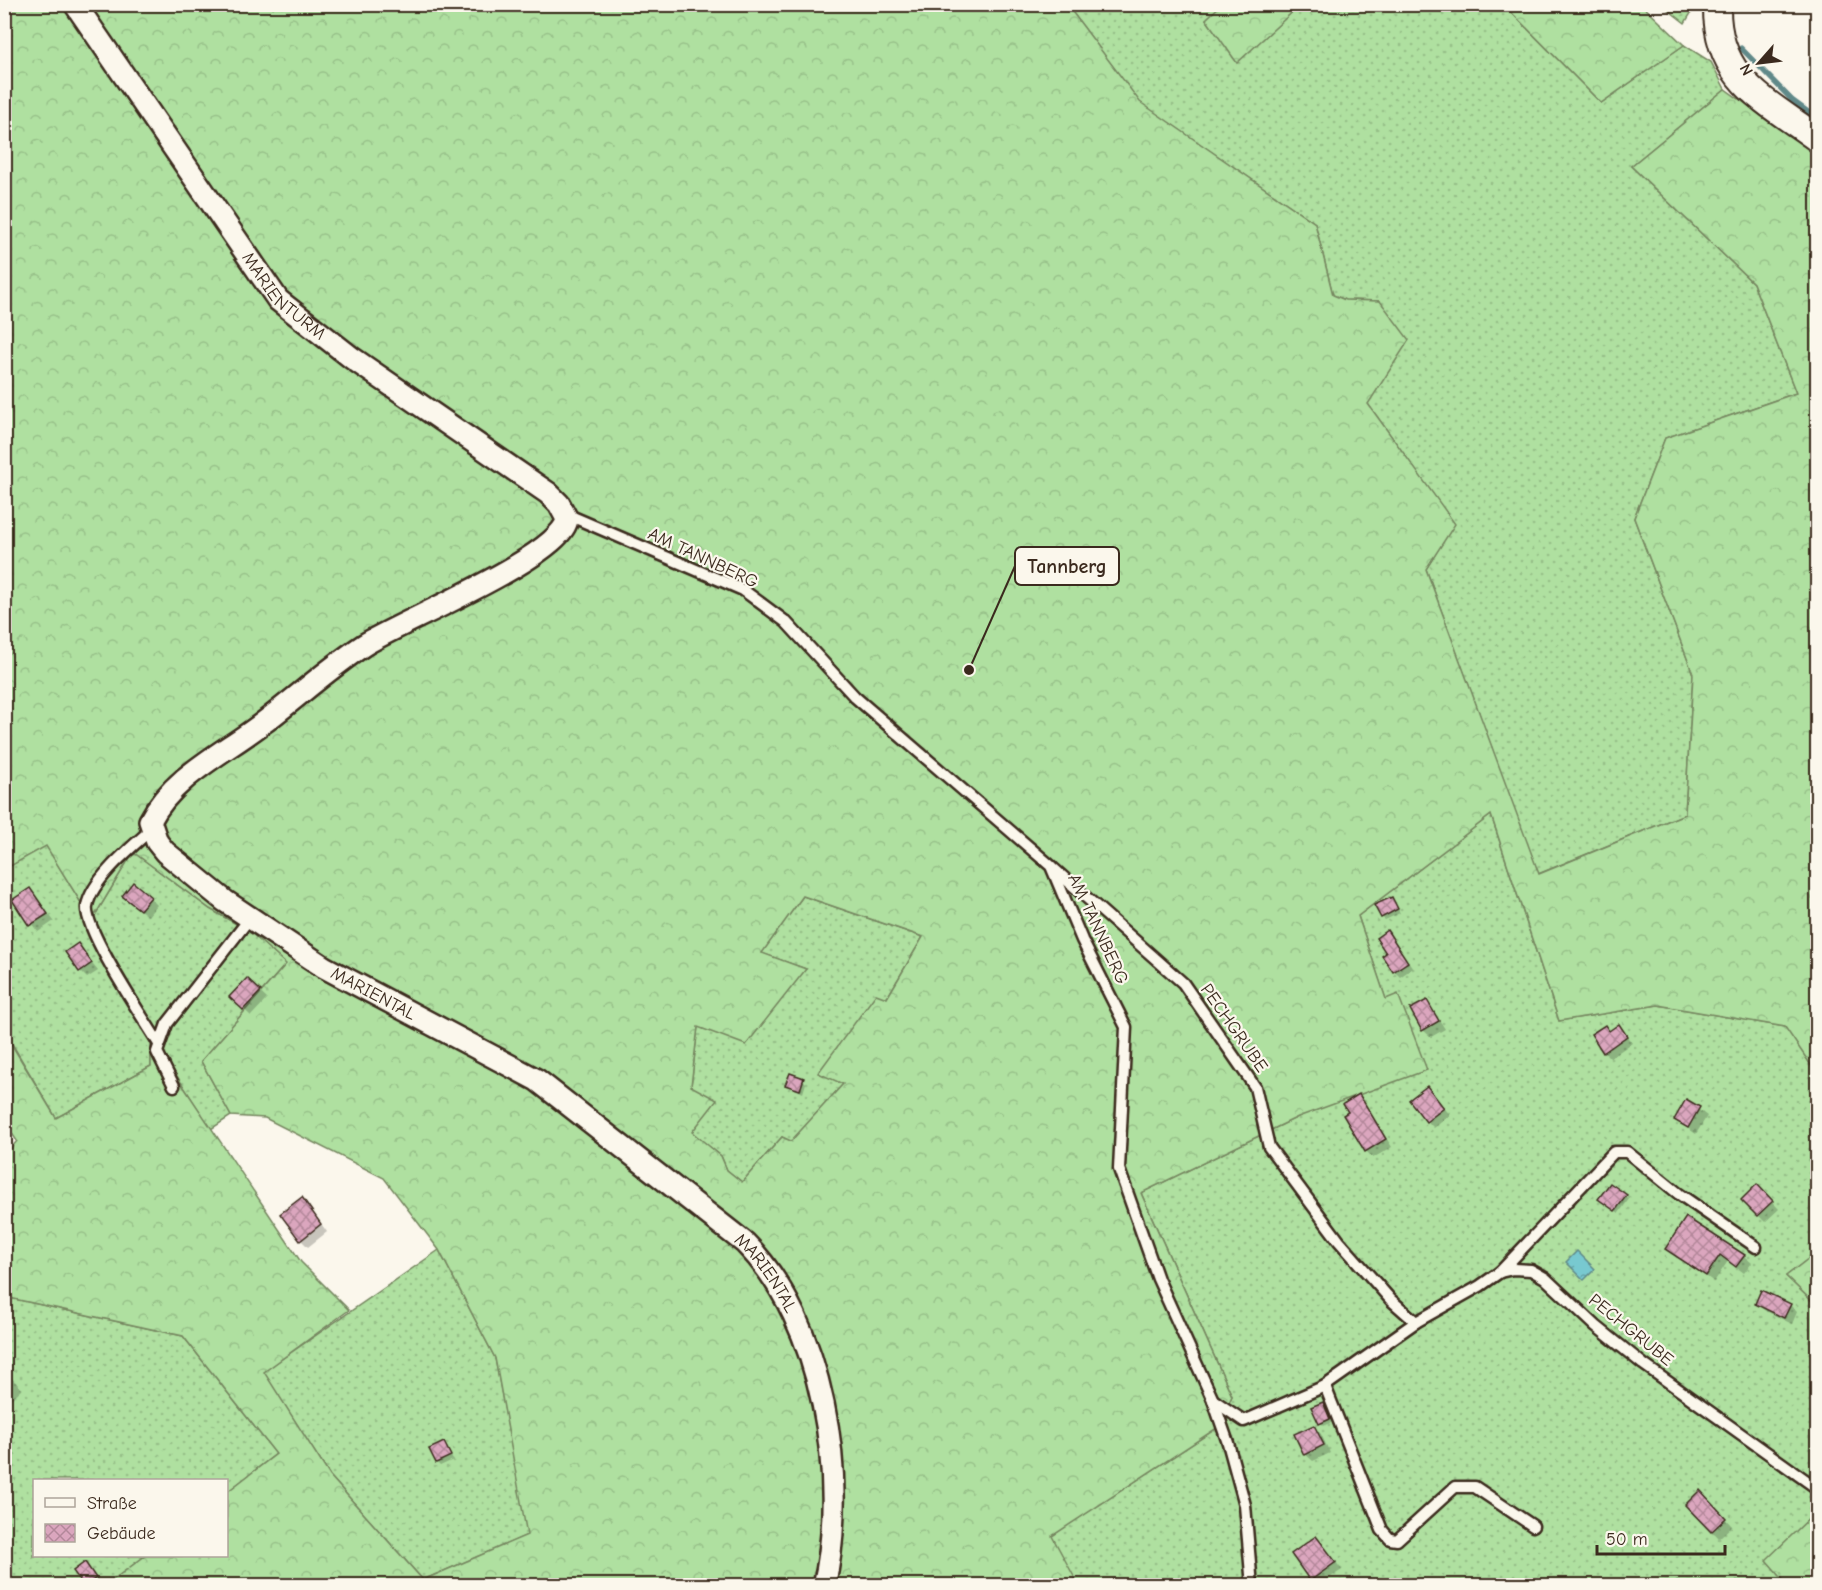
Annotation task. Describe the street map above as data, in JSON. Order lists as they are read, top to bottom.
{
  "streets": {
    "street": ["MARIENTURM", "MARIENTAL"],
    "lane": ["AM TANNBERG", "PECHGRUBE"]
  },
  "crossings": [
    ["MARIENTURM", "AM TANNBERG"],
    ["AM TANNBERG", "PECHGRUBE"]
  ],
  "places": ["Tannberg"],
  "legend": ["Straße", "Gebäude"],
  "scale_bar": "50 m",
  "north": "bottom left"
}
